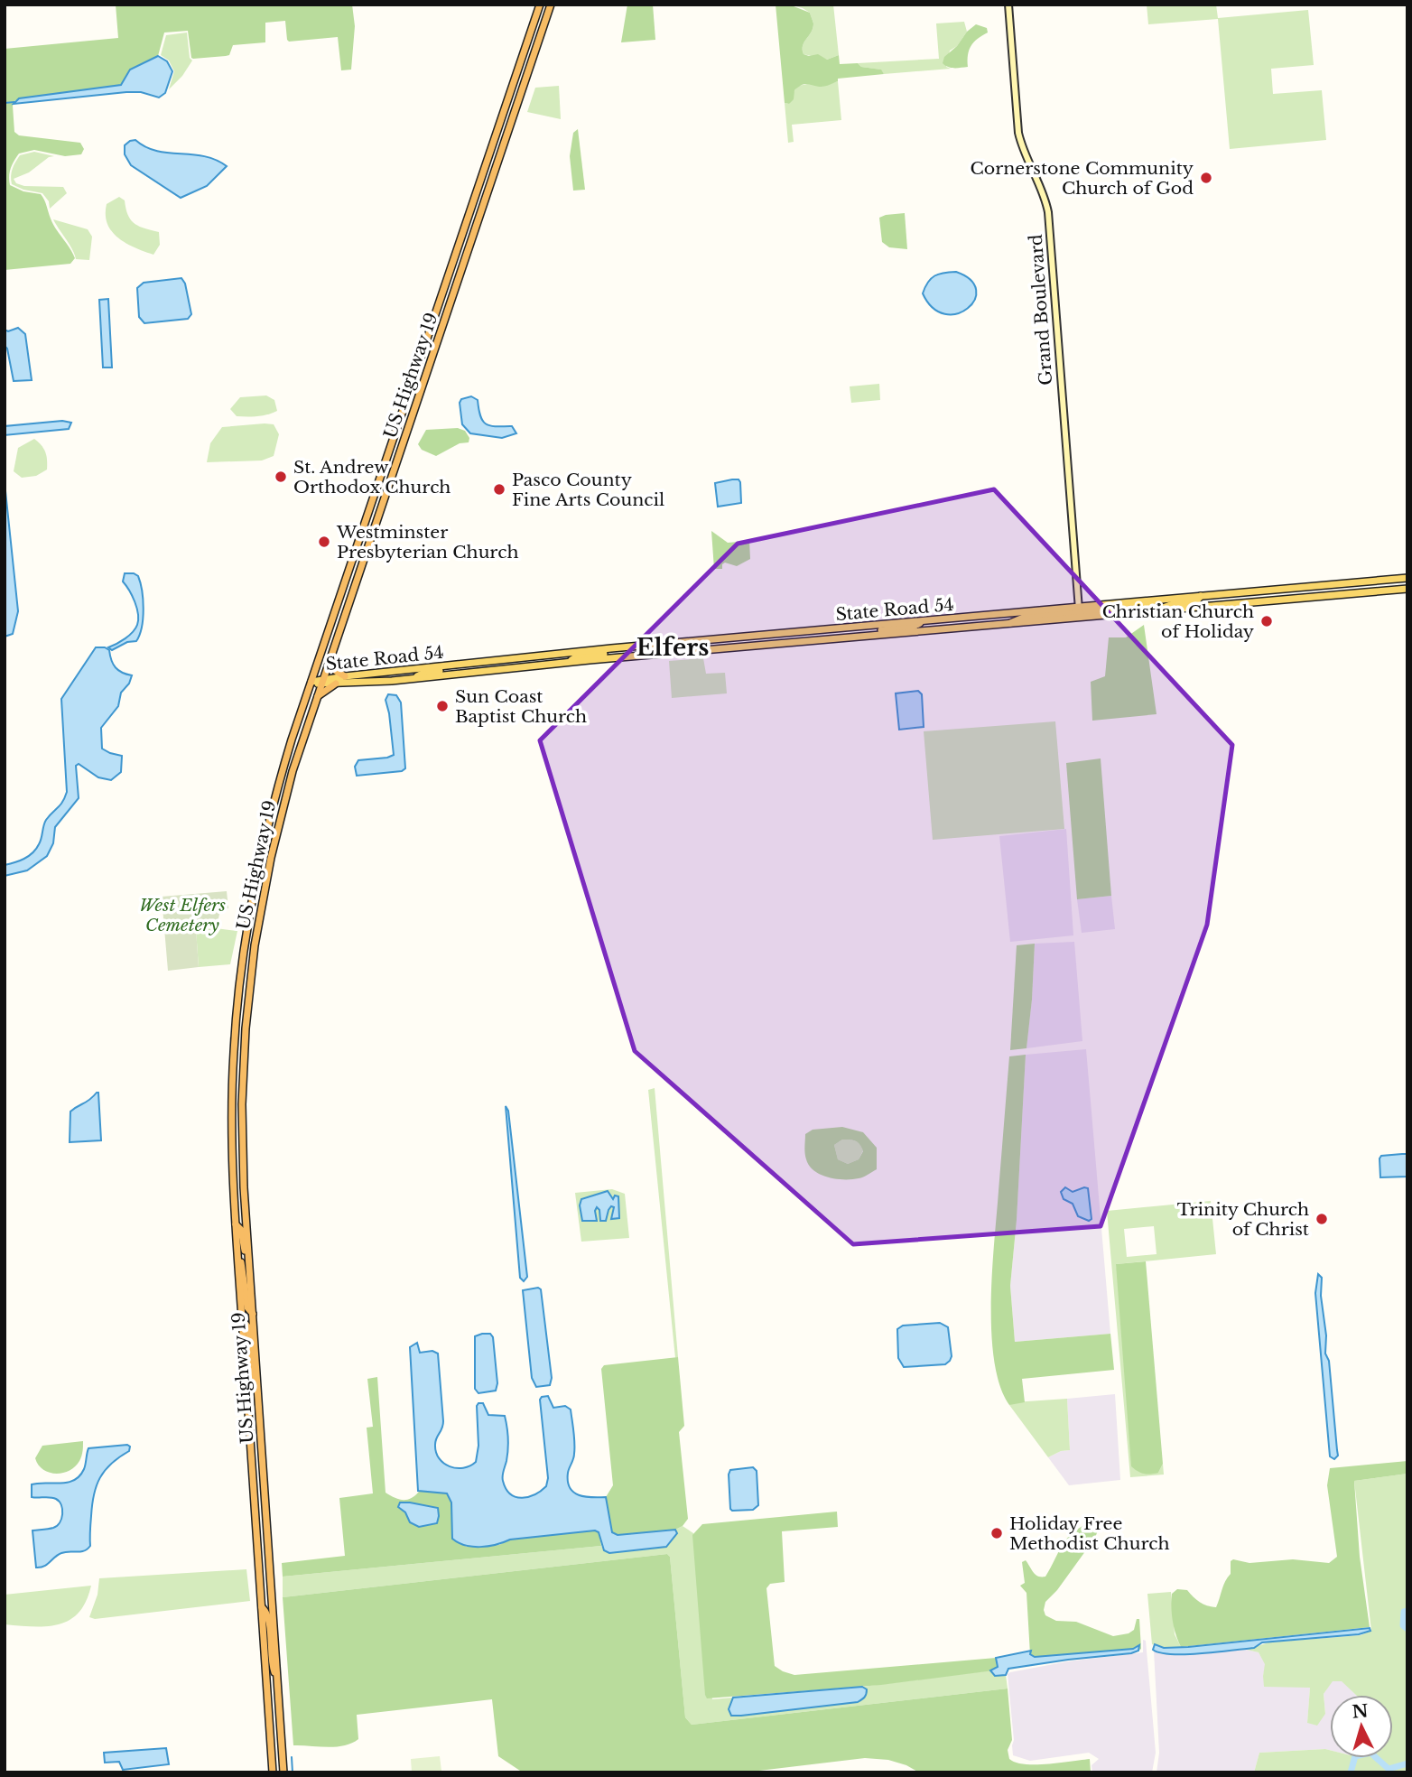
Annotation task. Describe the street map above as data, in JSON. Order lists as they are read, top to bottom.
{
  "streets": {
    "highway": ["US Highway 19"],
    "main road": ["Grand Boulevard", "State Road 54"]
  },
  "crossings": [
    ["Grand Boulevard", "State Road 54"],
    ["US Highway 19", "State Road 54"]
  ],
  "districts": ["Elfers"],
  "parks": ["West Elfers Cemetery"],
  "places": [
    "Cornerstone Community Church of God",
    "St. Andrew Orthodox Church",
    "Pasco County Fine Arts Council",
    "Westminster Presbyterian Church",
    "Christian Church of Holiday",
    "Sun Coast Baptist Church",
    "Trinity Church of Christ",
    "Holiday Free Methodist Church"
  ],
  "north": "top"
}
